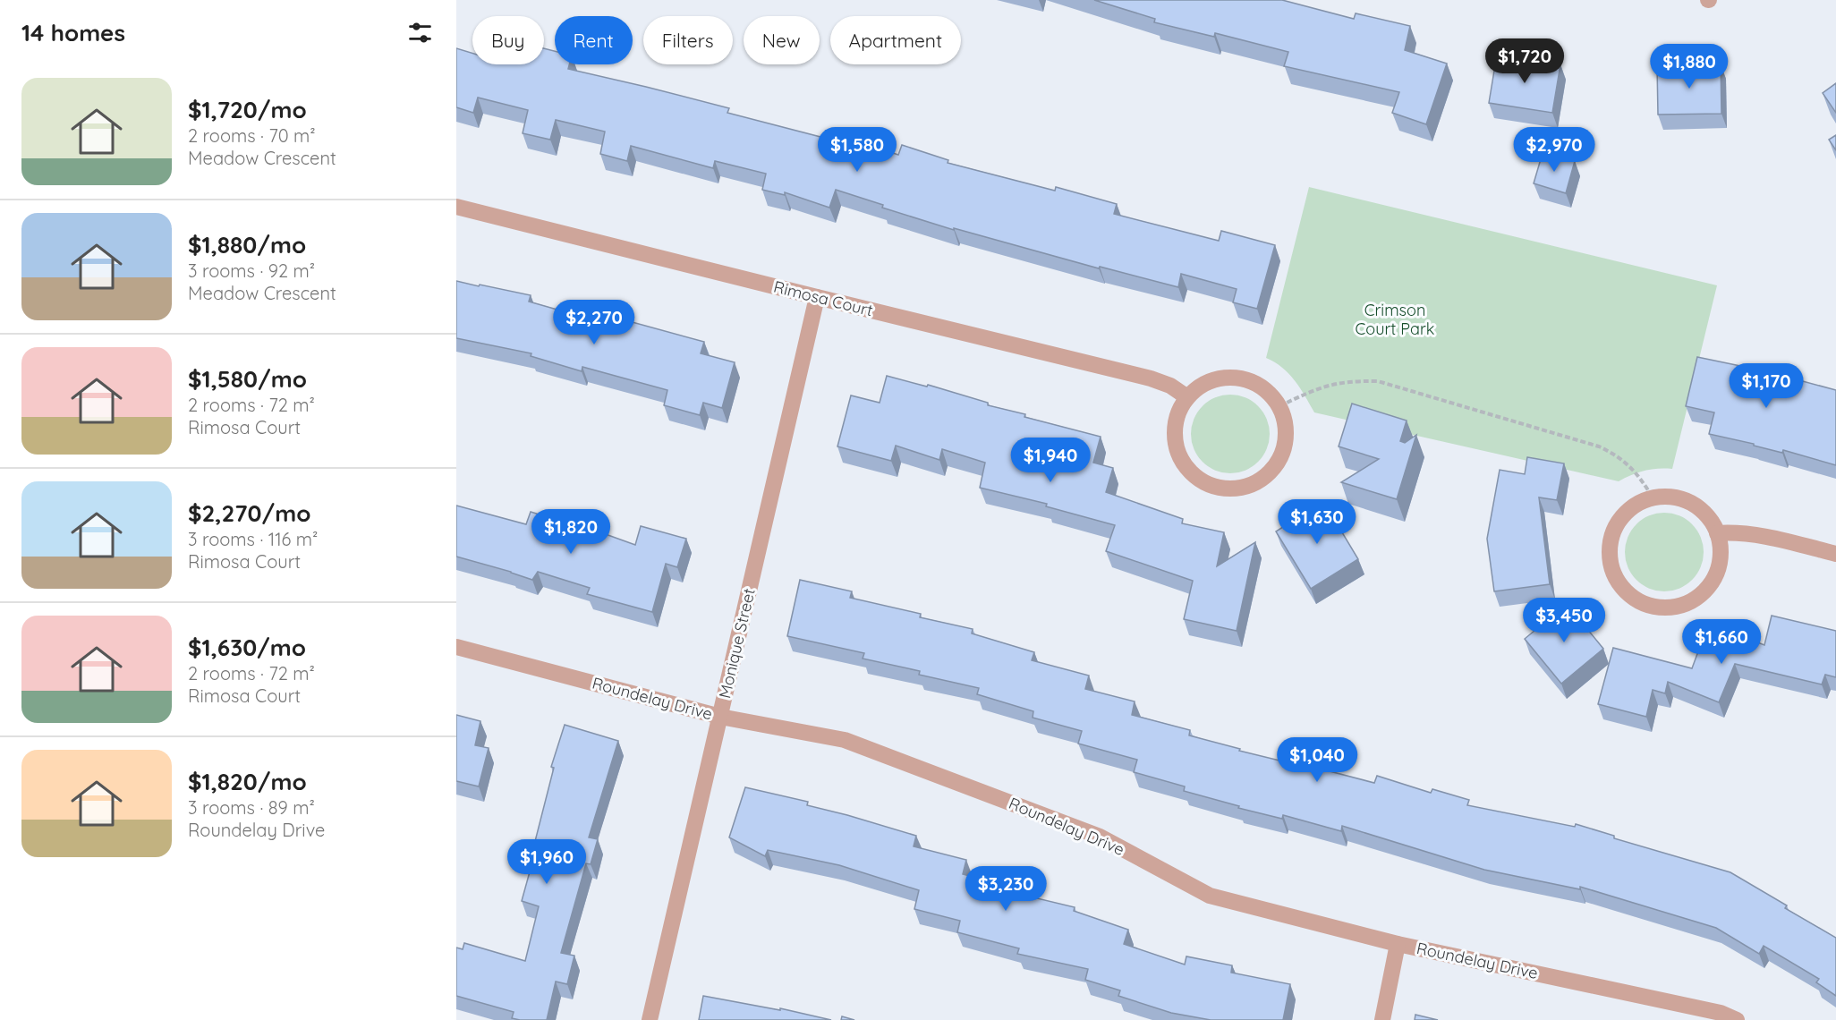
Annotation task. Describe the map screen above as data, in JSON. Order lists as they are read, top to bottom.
{
  "streets": {
    "street": ["Rimosa Court", "Monique Street", "Roundelay Drive"]
  },
  "crossings": [
    ["Rimosa Court", "Monique Street"],
    ["Monique Street", "Roundelay Drive"]
  ],
  "parks": ["Crimson Court Park"],
  "page": {
    "heading": "14 homes",
    "chip": [
      "Buy",
      "Rent",
      "Filters",
      "New",
      "Apartment"
    ],
    "price": [
      "$1,720",
      "$1,880",
      "$1,580",
      "$2,970",
      "$2,270",
      "$1,170",
      "$1,940",
      "$1,630",
      "$1,820",
      "$3,450",
      "$1,660",
      "$1,040",
      "$1,960",
      "$3,230"
    ],
    "list": [
      {
        "name": "$1,720/mo",
        "note": "2 rooms · 70 m² · Meadow Crescent"
      },
      {
        "name": "$1,880/mo",
        "note": "3 rooms · 92 m² · Meadow Crescent"
      },
      {
        "name": "$1,580/mo",
        "note": "2 rooms · 72 m² · Rimosa Court"
      },
      {
        "name": "$2,270/mo",
        "note": "3 rooms · 116 m² · Rimosa Court"
      },
      {
        "name": "$1,630/mo",
        "note": "2 rooms · 72 m² · Rimosa Court"
      },
      {
        "name": "$1,820/mo",
        "note": "3 rooms · 89 m² · Roundelay Drive"
      }
    ]
  }
}
